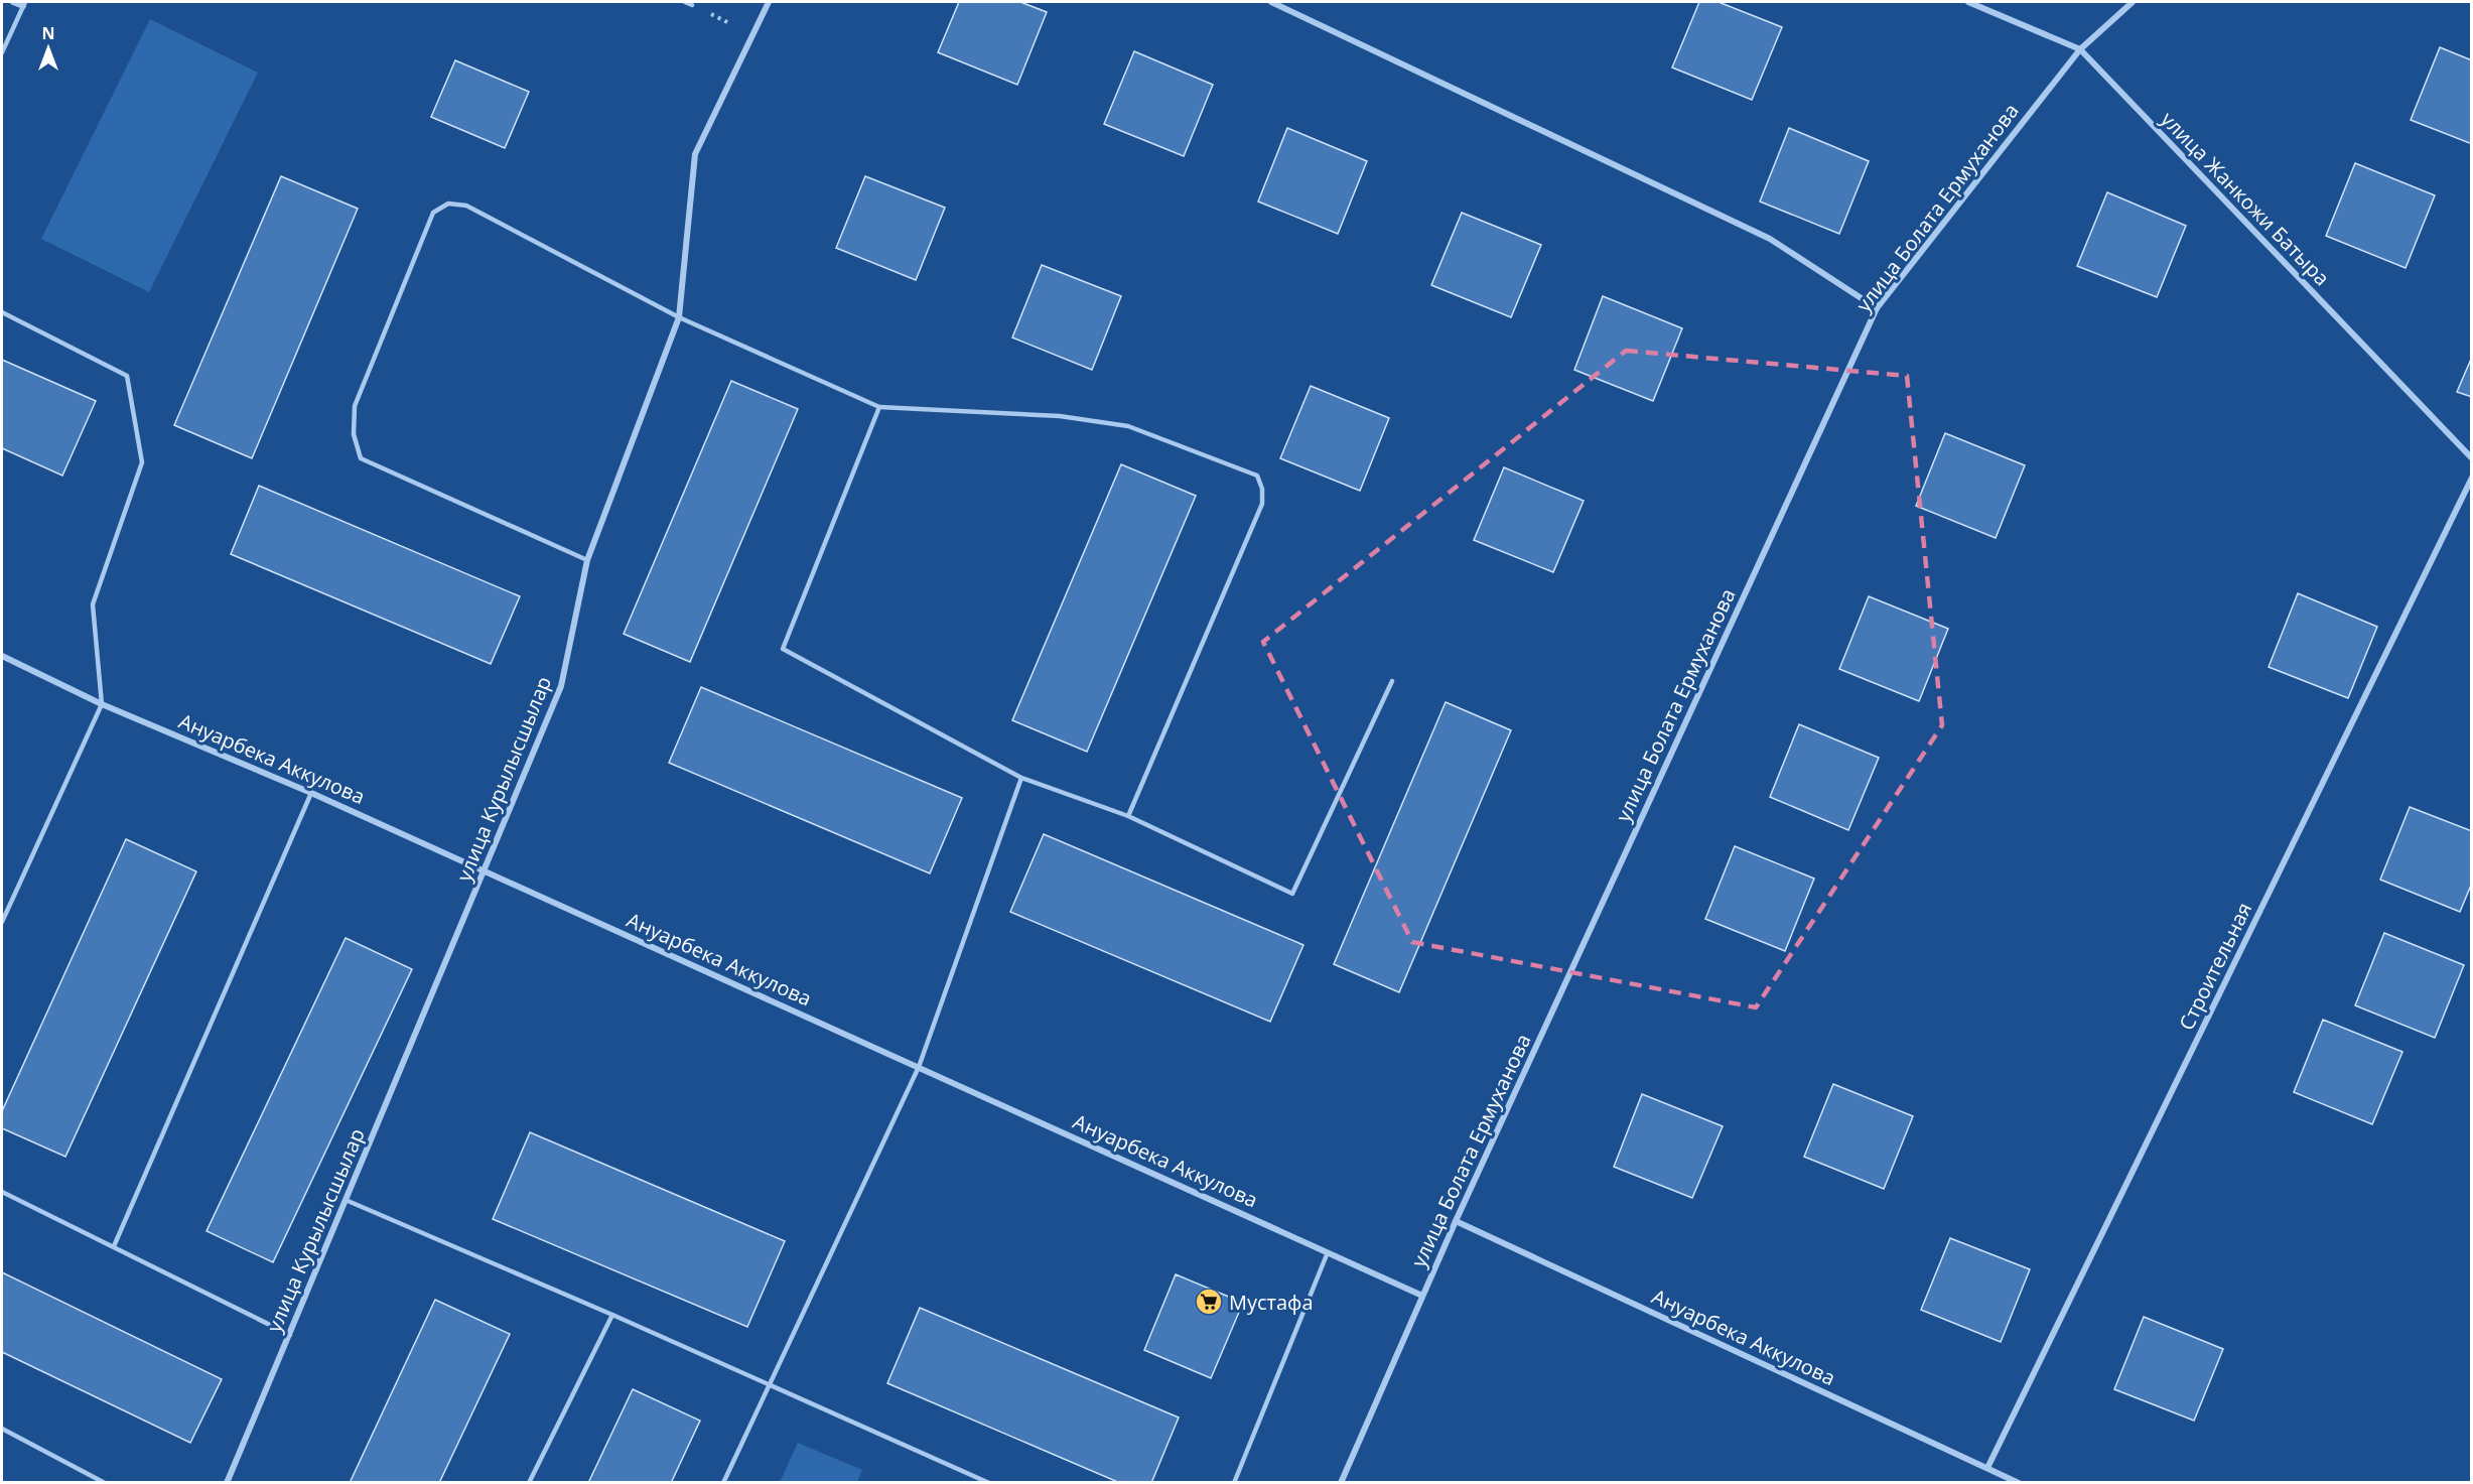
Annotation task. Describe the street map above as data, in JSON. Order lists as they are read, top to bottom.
{
  "streets": {
    "street": [
      "улица Жанкожи Батыра",
      "улица Болата Ермуханова",
      "Ануарбека Аккулова",
      "улица Курылысшылар",
      "Строительная"
    ]
  },
  "crossings": [
    ["улица Жанкожи Батыра", "улица Болата Ермуханова"],
    ["улица Болата Ермуханова", "Ануарбека Аккулова"],
    ["Ануарбека Аккулова", "улица Курылысшылар"],
    ["Ануарбека Аккулова", "Строительная"]
  ],
  "places": {
    "supermarket": ["Мустафа"]
  },
  "north": "top"
}
